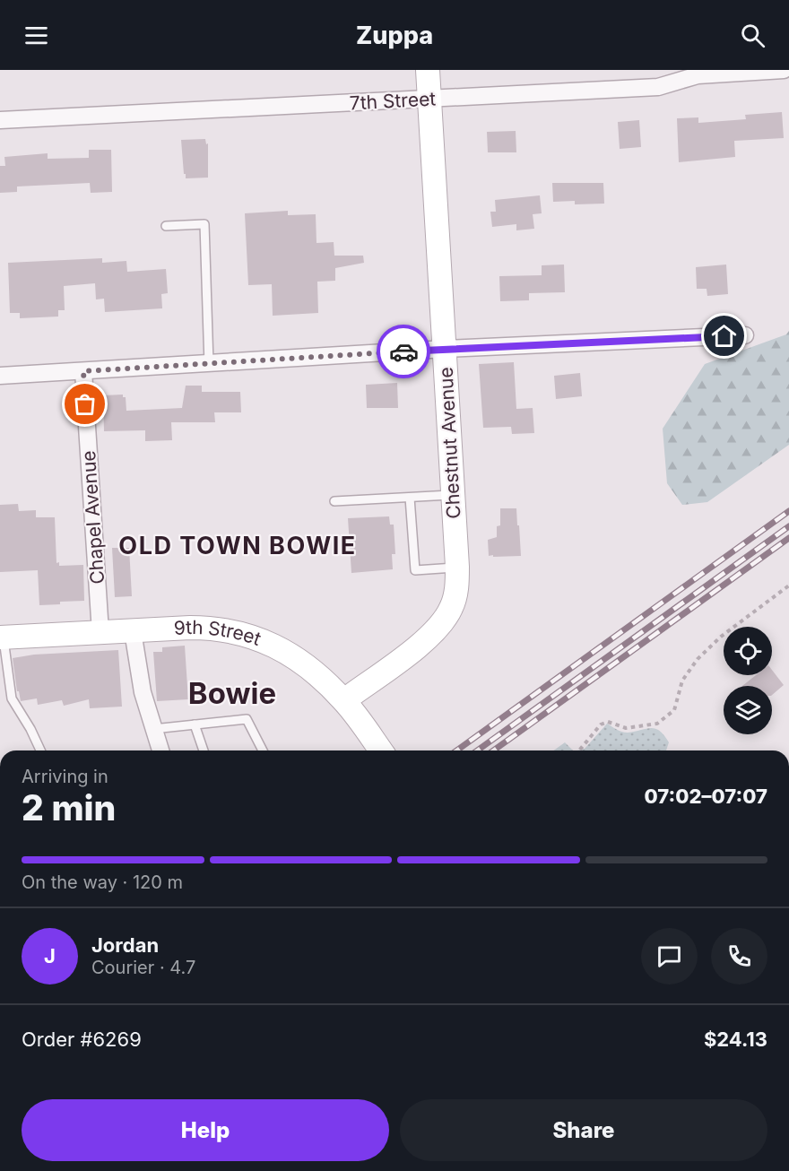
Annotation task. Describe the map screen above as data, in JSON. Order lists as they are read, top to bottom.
{
  "streets": {
    "street": [
      "7th Street",
      "Chestnut Avenue",
      "Chapel Avenue",
      "9th Street"
    ]
  },
  "crossings": [
    ["7th Street", "Chestnut Avenue"],
    ["Chestnut Avenue", "9th Street"],
    ["Chapel Avenue", "9th Street"]
  ],
  "districts": ["OLD TOWN BOWIE", "Bowie"],
  "page": {
    "header": "Zuppa",
    "heading": ["2 min", "Arriving in", "07:02–07:07"],
    "panel": [
      "Jordan",
      "Courier · 4.7",
      "Order #6269",
      "$24.13"
    ],
    "bar": "On the way · 120 m",
    "round": "J",
    "buttons": ["Help", "Share"]
  }
}
